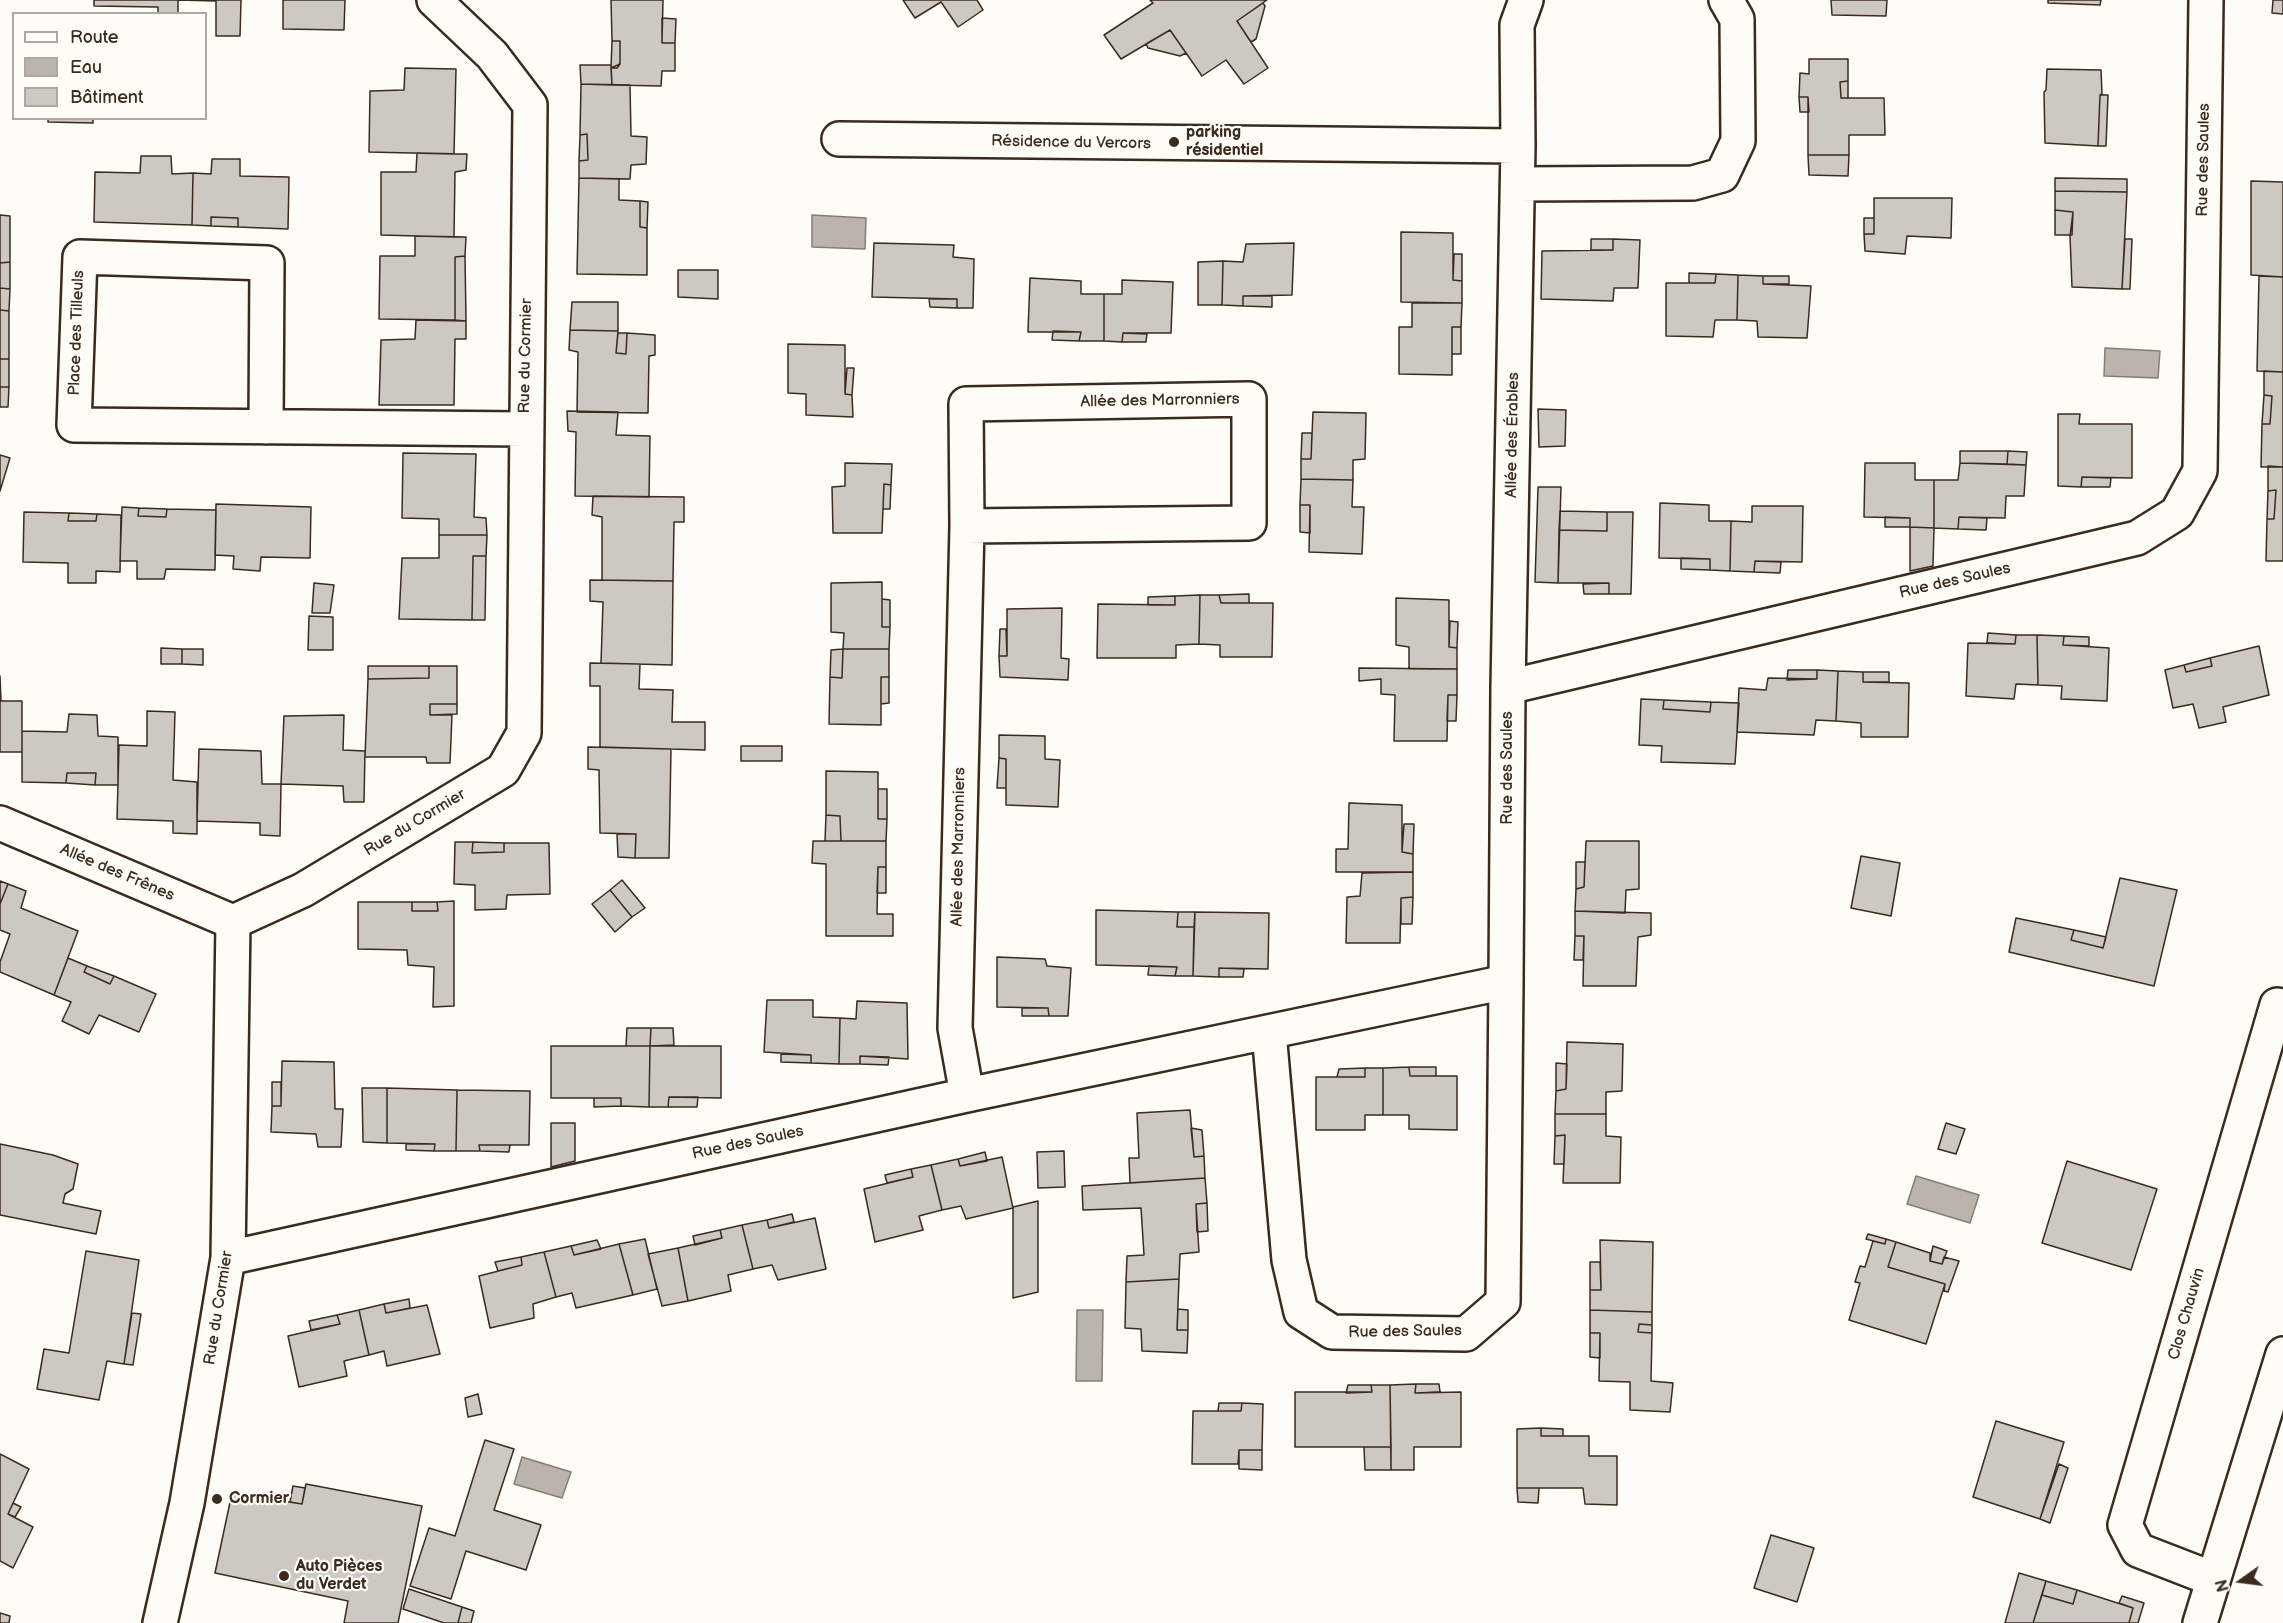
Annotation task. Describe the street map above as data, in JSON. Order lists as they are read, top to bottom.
{
  "streets": {
    "street": [
      "Résidence du Vercors",
      "Rue des Saules",
      "Place des Tilleuls",
      "Rue du Cormier",
      "Allée des Marronniers",
      "Allée des Érables",
      "Allée des Frênes",
      "Clos Chauvin"
    ]
  },
  "crossings": [
    ["Résidence du Vercors", "Allée des Érables"],
    ["Rue des Saules", "Rue du Cormier"],
    ["Rue des Saules", "Allée des Marronniers"],
    ["Rue des Saules", "Allée des Érables"],
    ["Place des Tilleuls", "Rue du Cormier"],
    ["Rue du Cormier", "Allée des Frênes"]
  ],
  "places": ["parking résidentiel", "Cormier", "Auto Pièces du Verdet"],
  "legend": ["Route", "Eau", "Bâtiment"],
  "north": "left"
}
